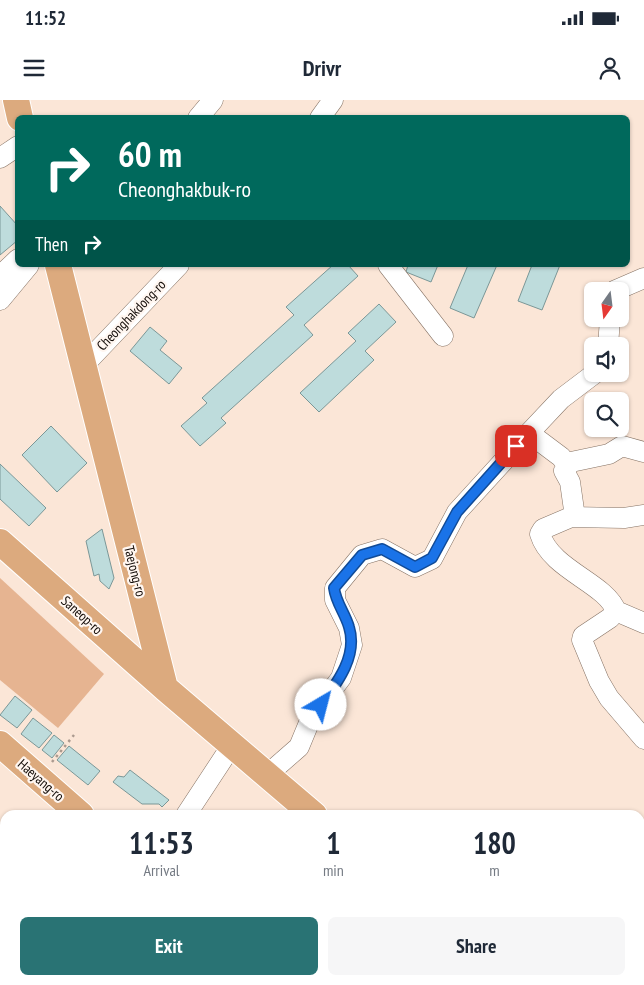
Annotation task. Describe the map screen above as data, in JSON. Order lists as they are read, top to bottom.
{
  "streets": {
    "main road": ["Taejong-ro", "Saneop-ro", "Haeyang-ro"],
    "street": ["Cheonghakdong-ro"]
  },
  "crossings": [
    ["Cheonghakdong-ro", "Taejong-ro"],
    ["Taejong-ro", "Saneop-ro"]
  ],
  "north": "bottom",
  "page": {
    "status": "11:52",
    "header": "Drivr",
    "turn": ["60 m", "Cheonghakbuk-ro"],
    "then": "Then",
    "eta": [
      "11:53",
      "Arrival",
      "1",
      "min",
      "180",
      "m"
    ],
    "buttons": ["Exit", "Share"]
  }
}
